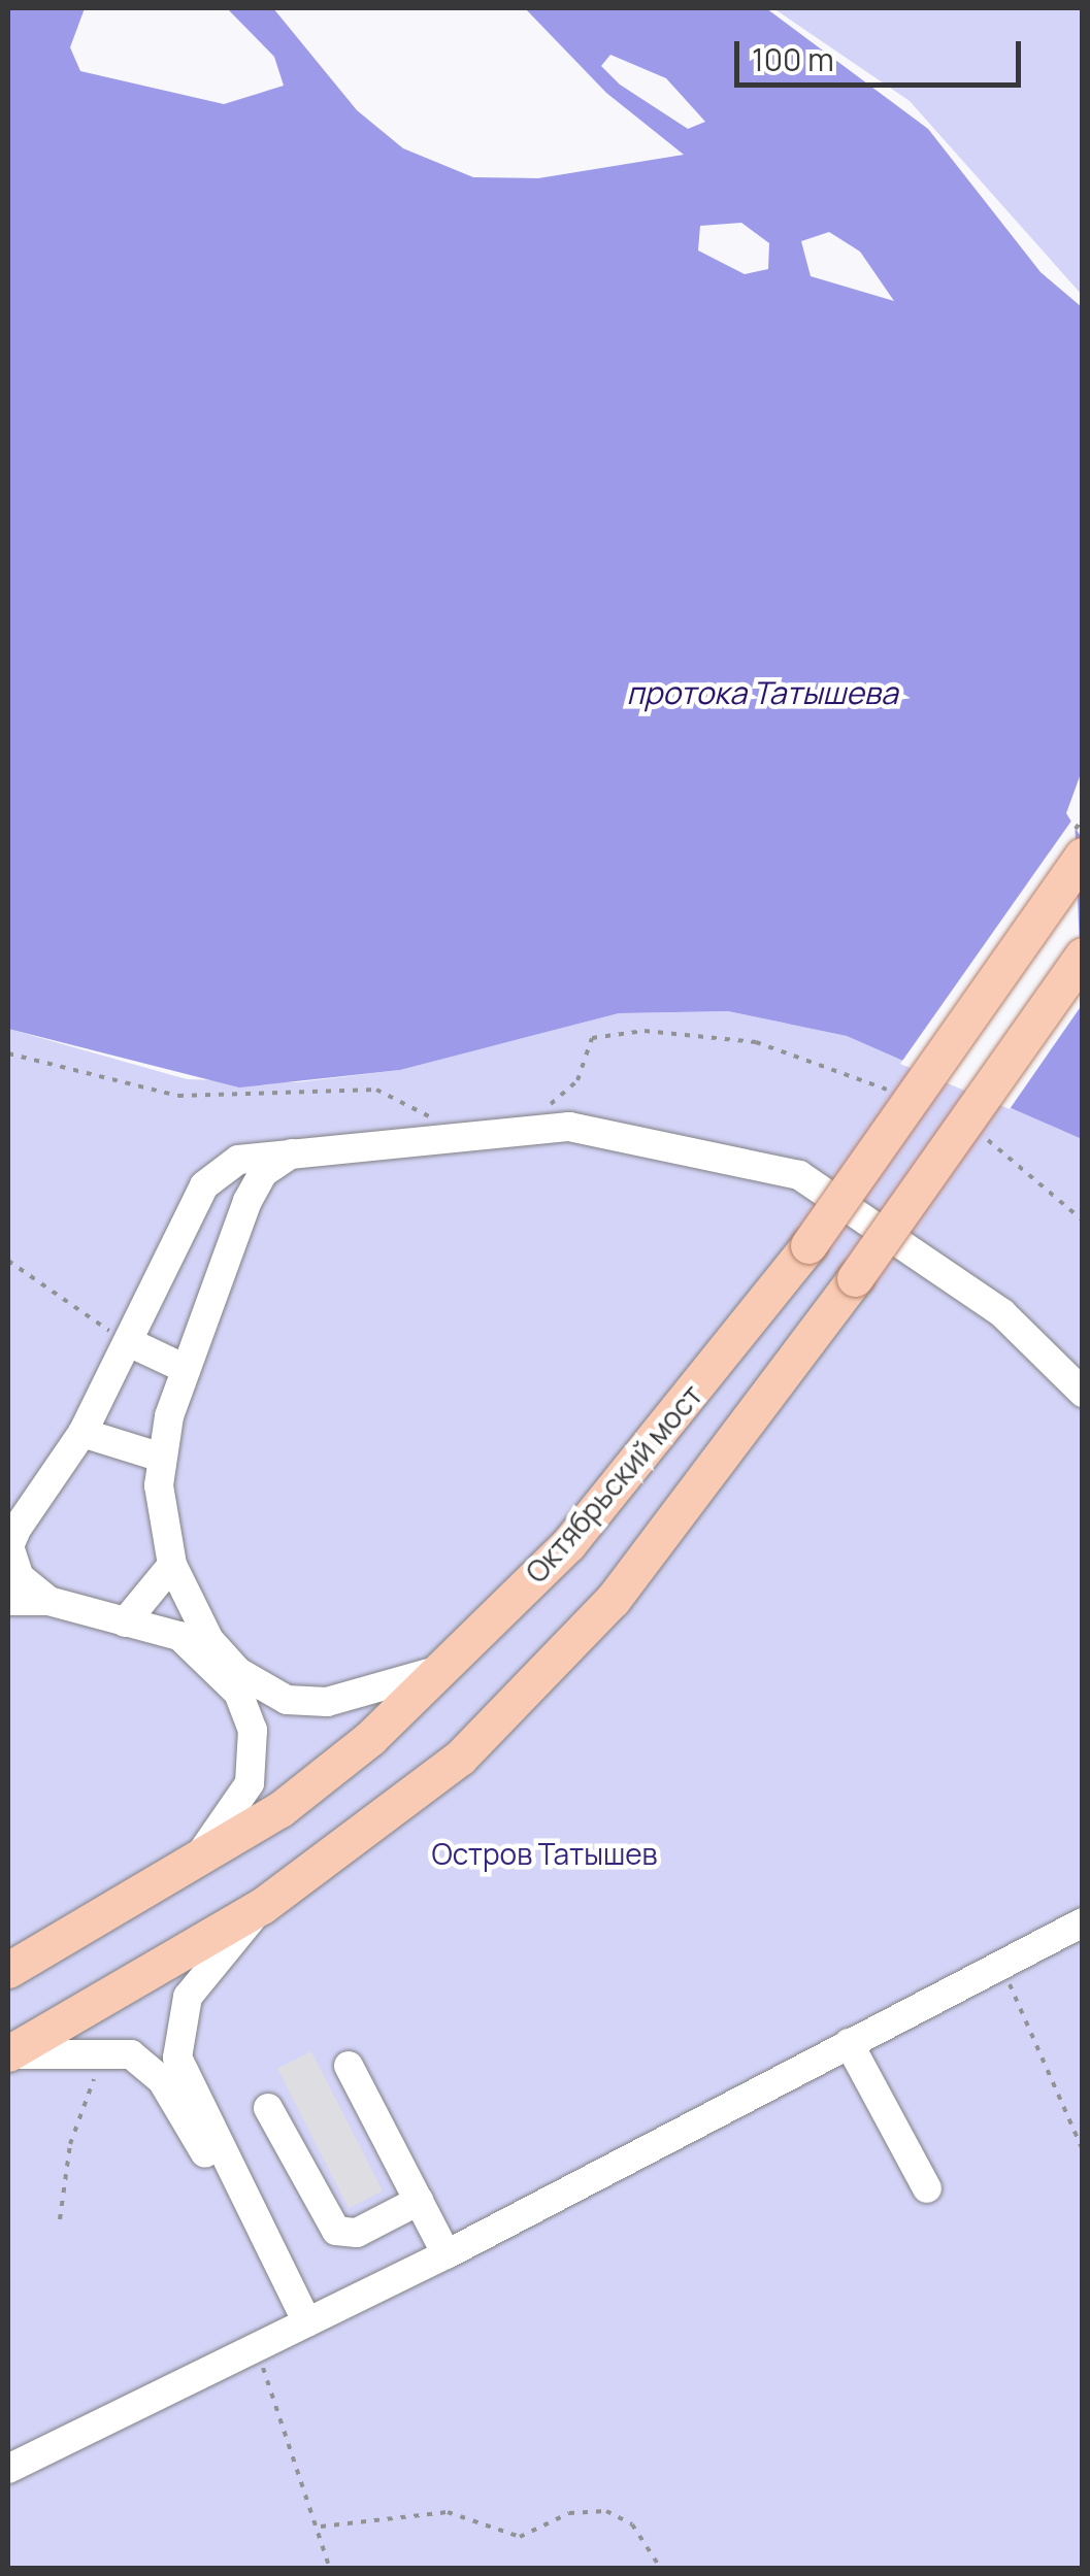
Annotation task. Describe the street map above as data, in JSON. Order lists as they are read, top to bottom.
{
  "streets": {
    "main road": ["Октябрьский мост"]
  },
  "water": ["протока Татышева"],
  "parks": ["Остров Татышев"],
  "scale_bar": "100 m"
}
